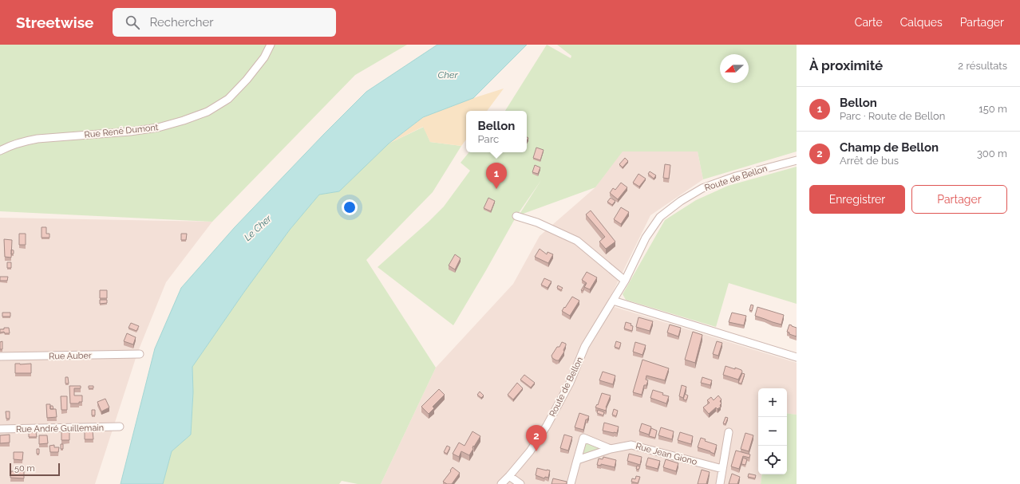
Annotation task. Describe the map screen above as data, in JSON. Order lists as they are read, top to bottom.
{
  "streets": {
    "street": [
      "Rue René Dumont",
      "Route de Bellon",
      "Rue Auber",
      "Rue André Guillemain",
      "Rue Jean Giono"
    ]
  },
  "water": ["Cher", "Le Cher"],
  "scale_bar": "50 m",
  "north": "left",
  "page": {
    "header": "Streetwise",
    "search": "Rechercher",
    "nav": ["Carte", "Calques", "Partager"],
    "heading": ["À proximité", "2 résultats"],
    "list": [
      {
        "mark": "1",
        "name": "Bellon",
        "note": "Parc · Route de Bellon",
        "value": "150 m"
      },
      {
        "mark": "2",
        "name": "Champ de Bellon",
        "note": "Arrêt de bus",
        "value": "300 m"
      }
    ],
    "popup": ["Bellon", "Parc"],
    "pins": ["1", "2"],
    "buttons": ["Enregistrer", "Partager"],
    "map_buttons": ["+", "−"],
    "scale": "50 m"
  }
}
